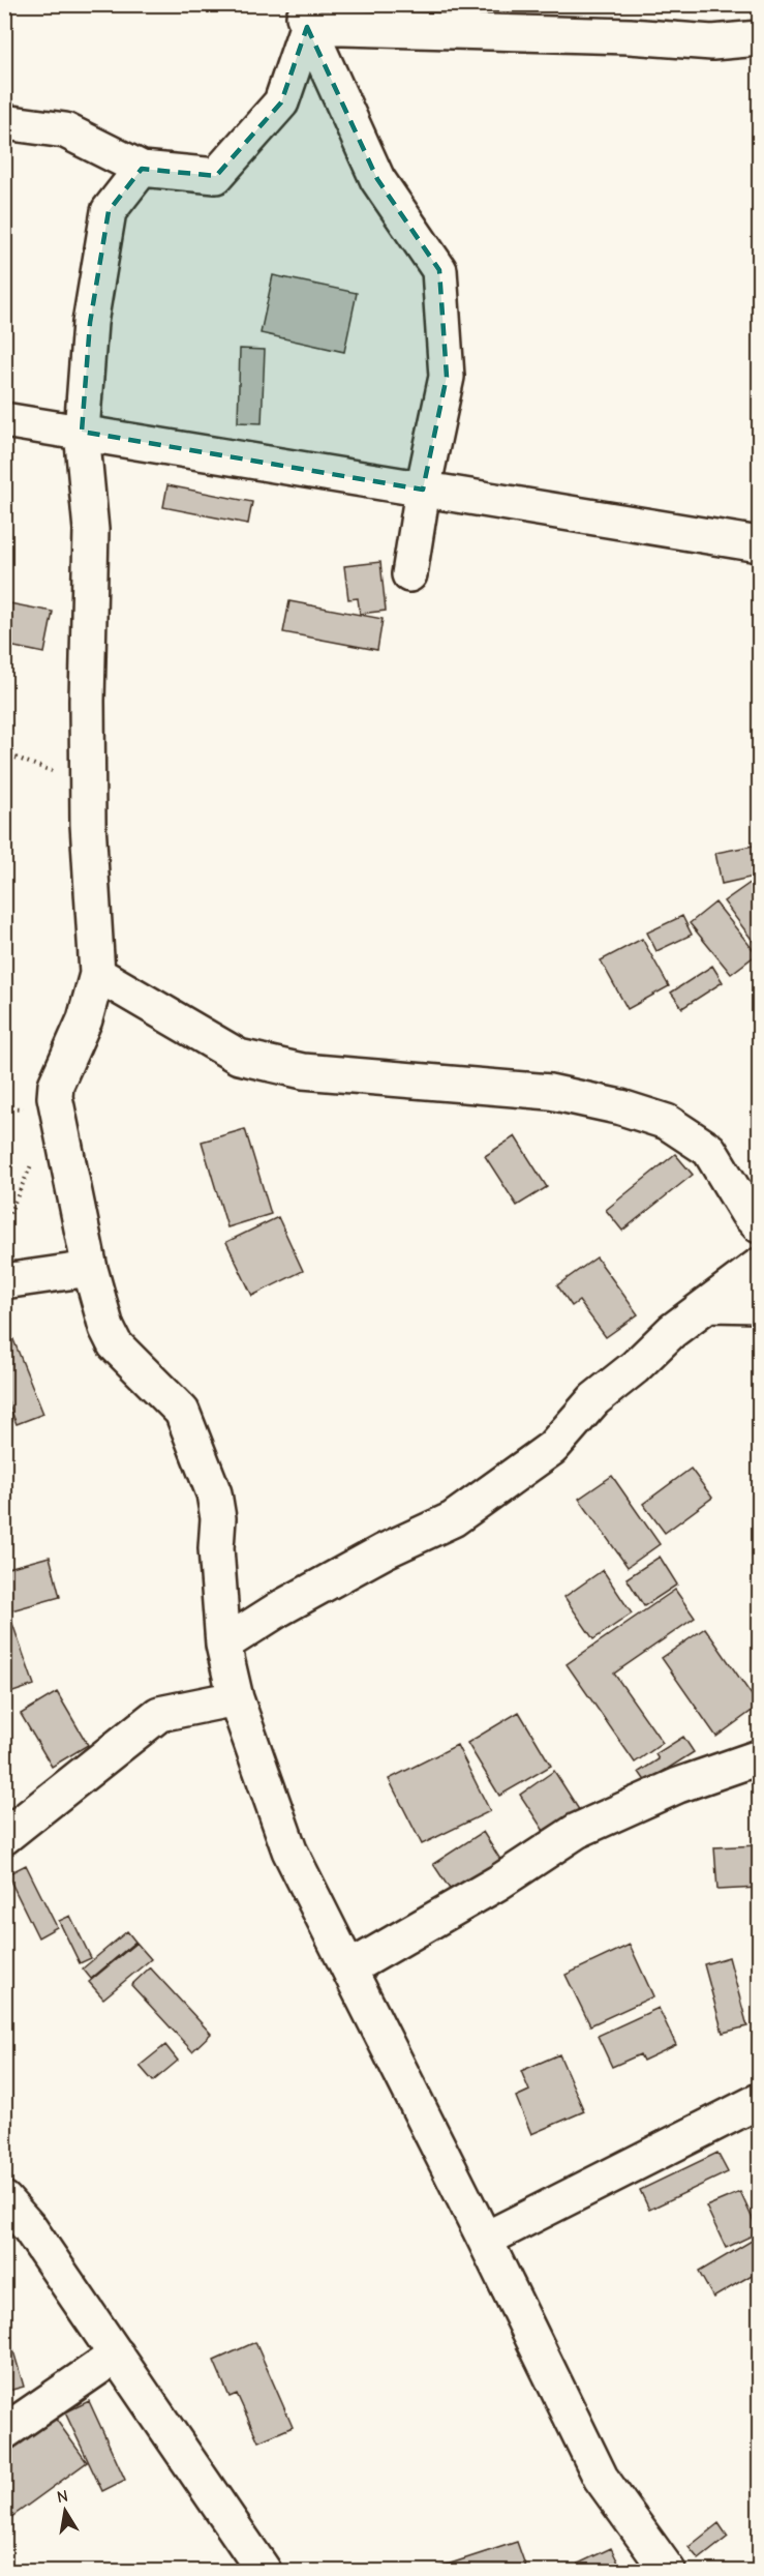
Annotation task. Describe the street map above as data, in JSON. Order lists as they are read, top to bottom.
{
  "north": "top"
}
